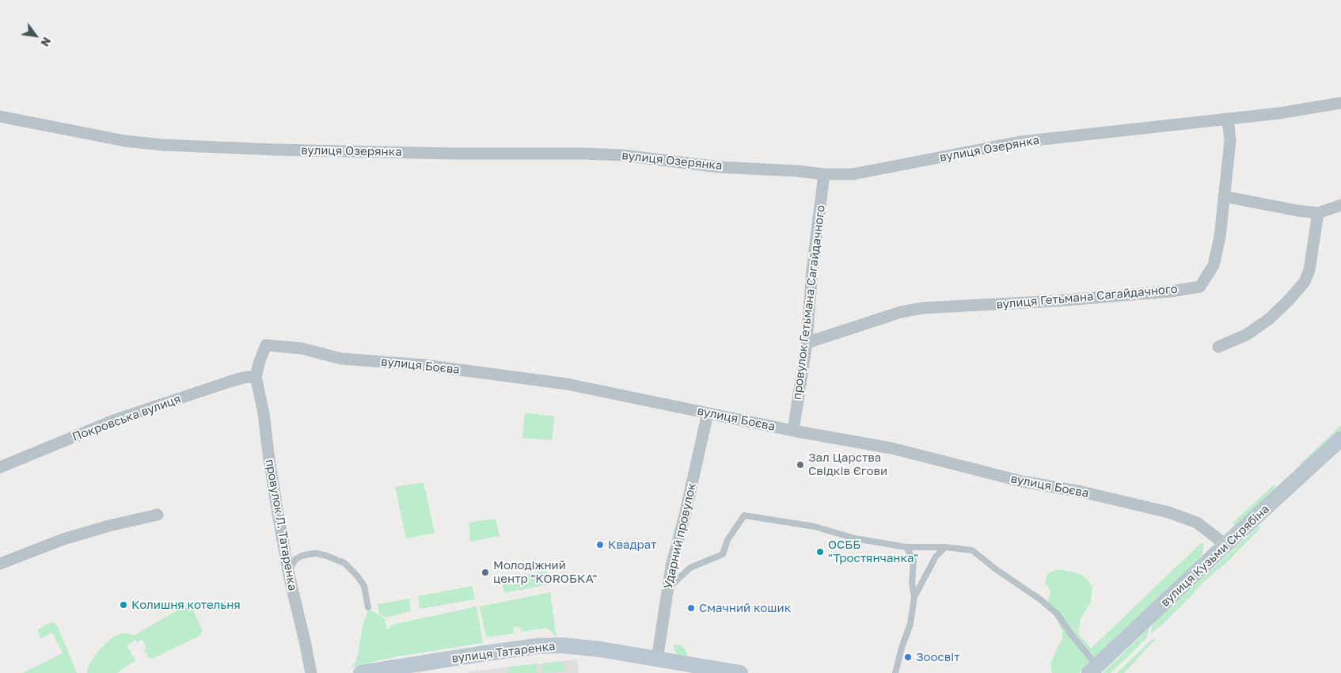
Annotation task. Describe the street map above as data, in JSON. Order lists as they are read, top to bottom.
{
  "streets": {
    "main road": ["вулиця Кузьми Скрябіна", "вулиця Татаренка"],
    "street": [
      "вулиця Озерянка",
      "вулиця Гетьмана Сагайдачного",
      "провулок Гетьмана Сагайдачного",
      "вулиця Боєва",
      "Покровська вулиця",
      "провулок Л. Татаренка",
      "Ударний провулок"
    ]
  },
  "crossings": [
    ["вулиця Озерянка", "вулиця Гетьмана Сагайдачного"],
    ["вулиця Озерянка", "провулок Гетьмана Сагайдачного"],
    ["вулиця Гетьмана Сагайдачного", "провулок Гетьмана Сагайдачного"],
    ["провулок Гетьмана Сагайдачного", "вулиця Боєва"],
    ["вулиця Боєва", "Покровська вулиця"],
    ["вулиця Боєва", "провулок Л. Татаренка"],
    ["вулиця Боєва", "Ударний провулок"],
    ["вулиця Боєва", "вулиця Кузьми Скрябіна"],
    ["Покровська вулиця", "провулок Л. Татаренка"],
    ["Ударний провулок", "вулиця Татаренка"]
  ],
  "places": [
    "Зал Царства Свідків Єгови",
    "Квадрат",
    "ОСББ \"Тростянчанка\"",
    "Молодіжний центр \"КОRОБКА\"",
    "Колишня котельня",
    "Смачний кошик",
    "Зоосвіт"
  ],
  "north": "bottom right"
}
